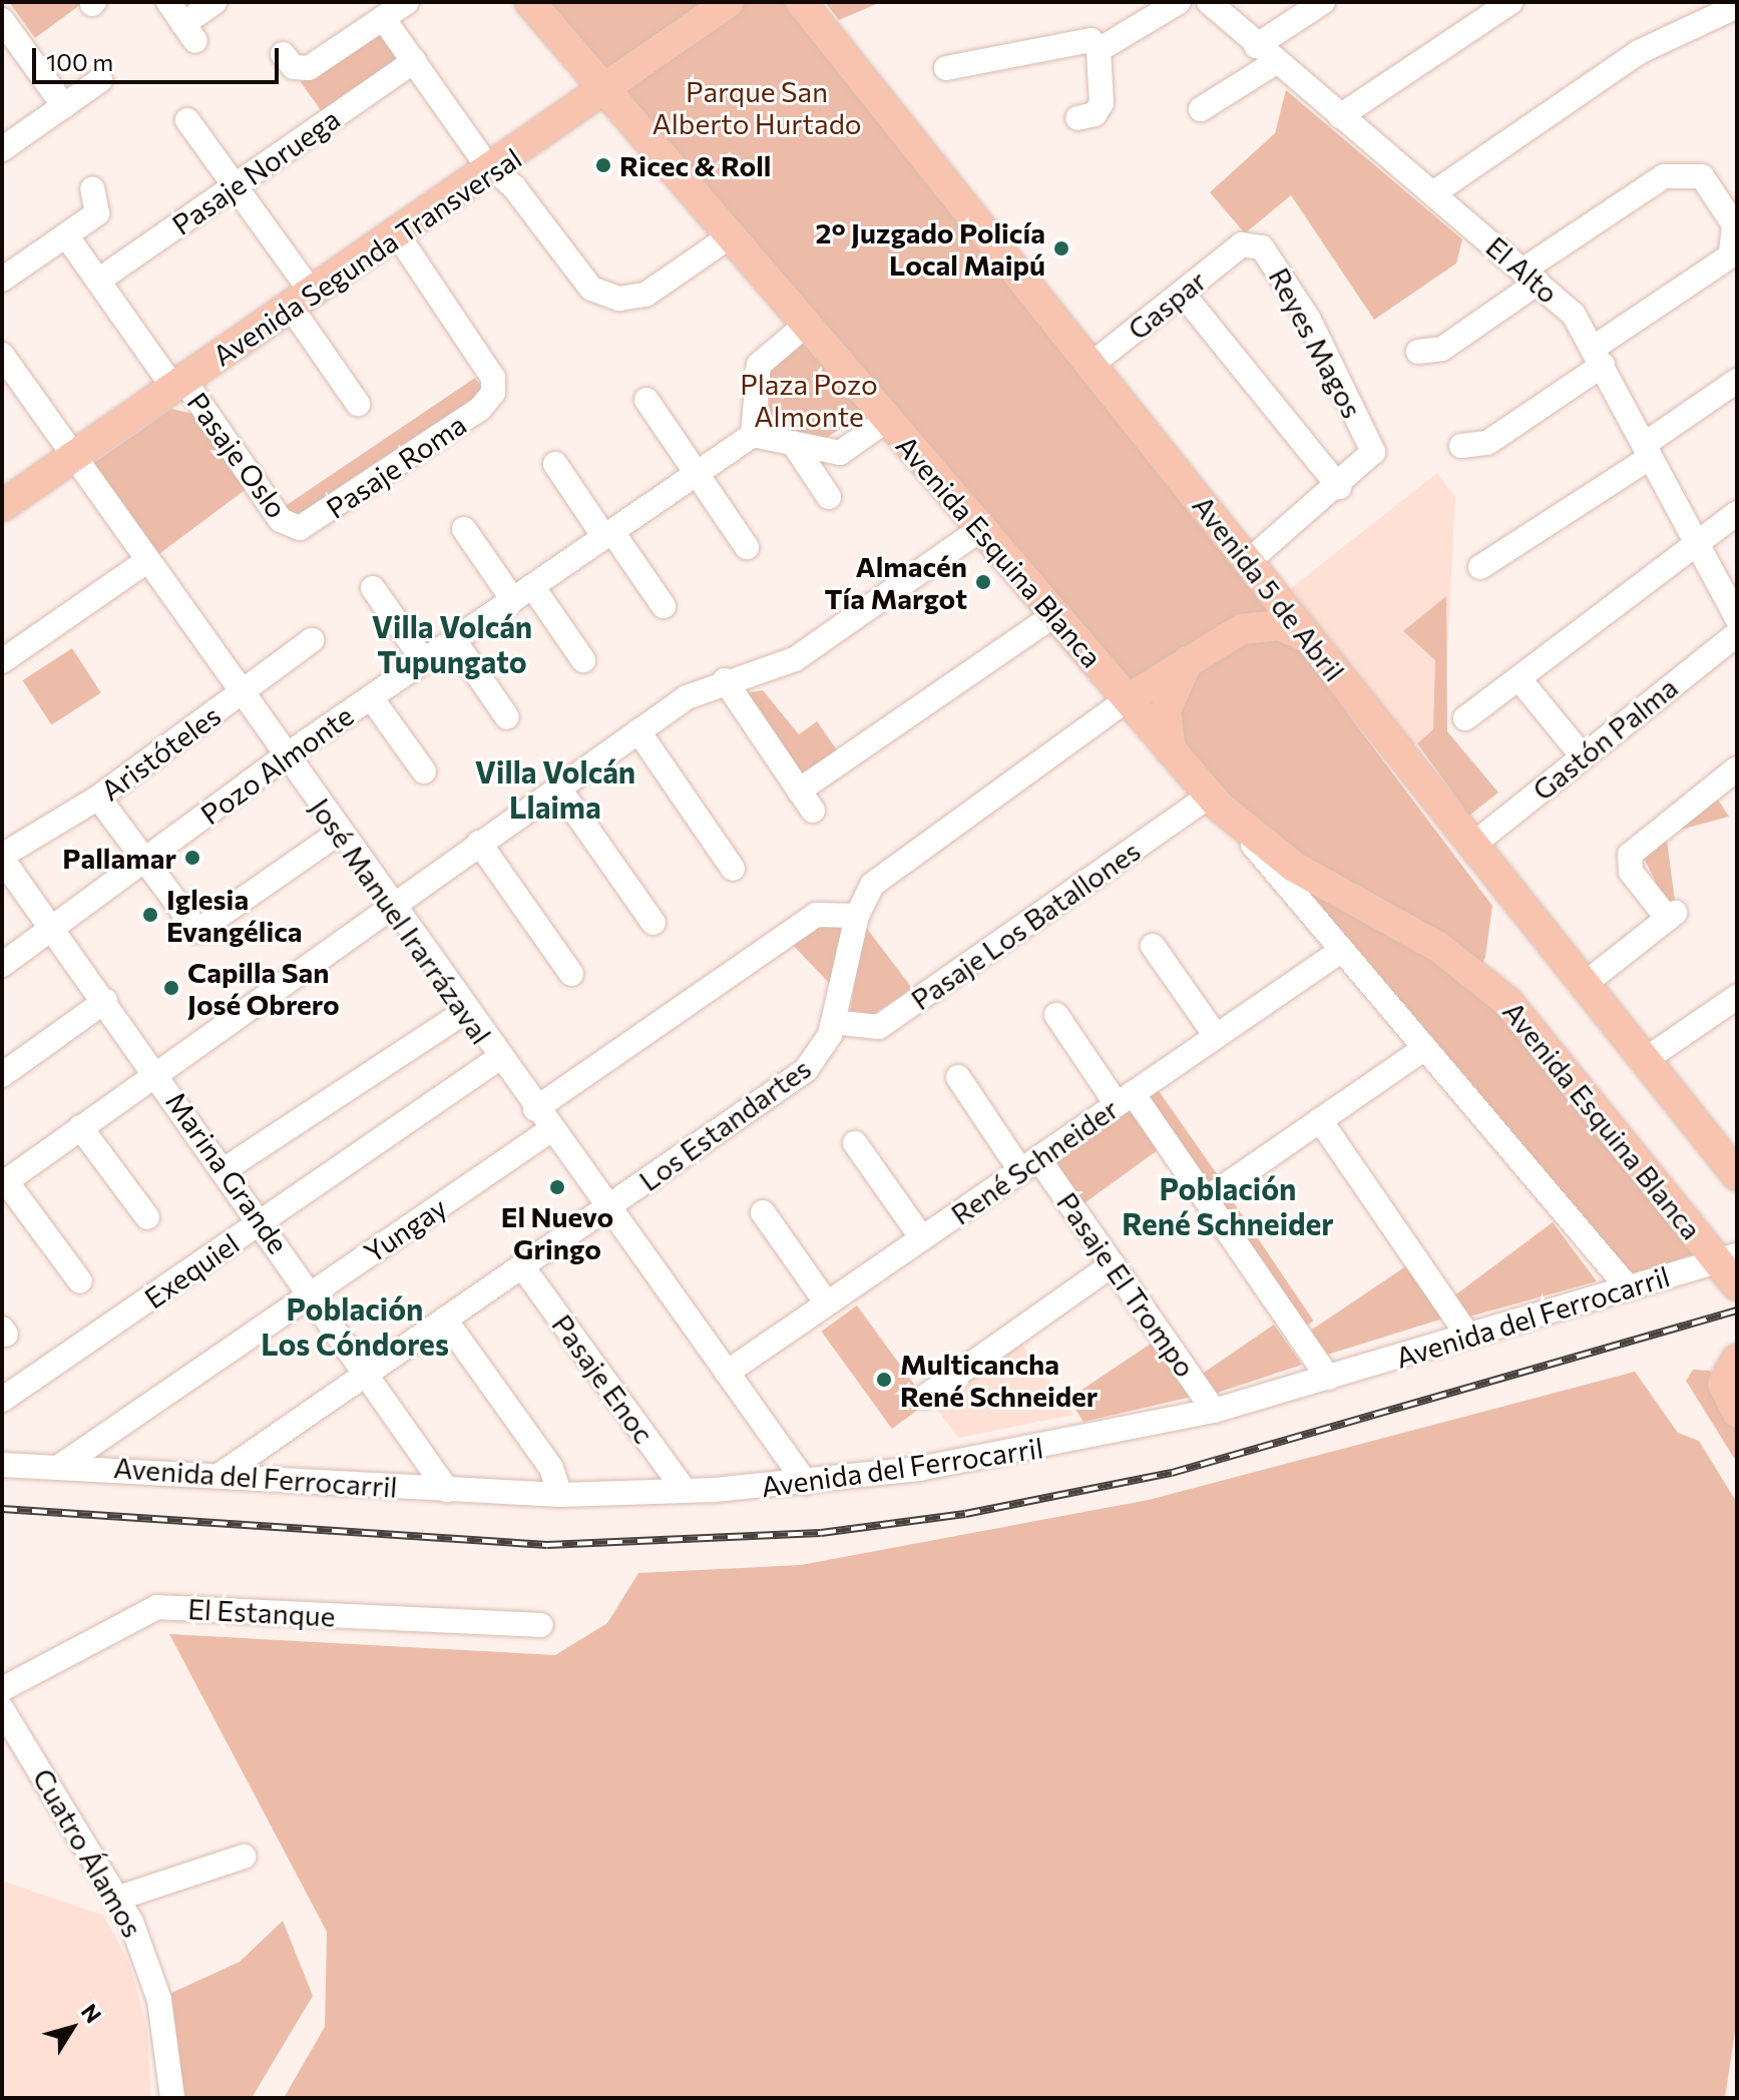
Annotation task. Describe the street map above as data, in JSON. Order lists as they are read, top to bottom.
{
  "streets": {
    "main road": ["Avenida Segunda Transversal", "Avenida Esquina Blanca", "Avenida 5 de Abril"],
    "street": [
      "Pasaje Noruega",
      "El Alto",
      "Gaspar",
      "Reyes Magos",
      "Pasaje Oslo",
      "Pasaje Roma",
      "Gastón Palma",
      "Aristóteles",
      "Pozo Almonte",
      "José Manuel Irarrázaval",
      "Pasaje Los Batallones",
      "Los Estandartes",
      "René Schneider",
      "Marina Grande",
      "Yungay",
      "Exequiel",
      "Pasaje El Trompo",
      "Avenida del Ferrocarril",
      "Pasaje Enoc",
      "El Estanque",
      "Cuatro Álamos"
    ]
  },
  "crossings": [
    ["Pasaje Noruega", "Pasaje Oslo"],
    ["Avenida Segunda Transversal", "Pasaje Oslo"],
    ["Avenida Segunda Transversal", "Pasaje Roma"],
    ["Avenida Segunda Transversal", "Avenida Esquina Blanca"],
    ["Avenida Segunda Transversal", "José Manuel Irarrázaval"],
    ["Gaspar", "Reyes Magos"],
    ["Gaspar", "Avenida 5 de Abril"],
    ["Pasaje Oslo", "Pasaje Roma"],
    ["Avenida Esquina Blanca", "Pasaje Los Batallones"],
    ["Avenida Esquina Blanca", "Los Estandartes"],
    ["Avenida Esquina Blanca", "René Schneider"],
    ["Avenida Esquina Blanca", "Avenida del Ferrocarril"],
    ["Avenida 5 de Abril", "Gastón Palma"],
    ["Aristóteles", "José Manuel Irarrázaval"],
    ["Aristóteles", "Marina Grande"],
    ["Pozo Almonte", "José Manuel Irarrázaval"],
    ["Pozo Almonte", "Marina Grande"],
    ["José Manuel Irarrázaval", "Los Estandartes"],
    ["José Manuel Irarrázaval", "René Schneider"],
    ["José Manuel Irarrázaval", "Yungay"],
    ["José Manuel Irarrázaval", "Exequiel"],
    ["José Manuel Irarrázaval", "Avenida del Ferrocarril"],
    ["Pasaje Los Batallones", "Los Estandartes"],
    ["Los Estandartes", "Marina Grande"],
    ["Los Estandartes", "Avenida del Ferrocarril"],
    ["Los Estandartes", "Pasaje Enoc"],
    ["René Schneider", "Pasaje El Trompo"],
    ["Marina Grande", "Yungay"],
    ["Marina Grande", "Exequiel"],
    ["Marina Grande", "Avenida del Ferrocarril"],
    ["Yungay", "Avenida del Ferrocarril"],
    ["Pasaje El Trompo", "Avenida del Ferrocarril"],
    ["Avenida del Ferrocarril", "Pasaje Enoc"]
  ],
  "districts": [
    "Villa Volcán Tupungato",
    "Villa Volcán Llaima",
    "Población René Schneider",
    "Población Los Cóndores"
  ],
  "parks": ["Parque San Alberto Hurtado", "Plaza Pozo Almonte"],
  "places": [
    "Ricec & Roll",
    "2° Juzgado Policía Local Maipú",
    "Almacén Tía Margot",
    "Pallamar",
    "Iglesia Evangélica",
    "Capilla San José Obrero",
    "El Nuevo Gringo",
    "Multicancha René Schneider"
  ],
  "scale_bar": "100 m",
  "north": "top right"
}
